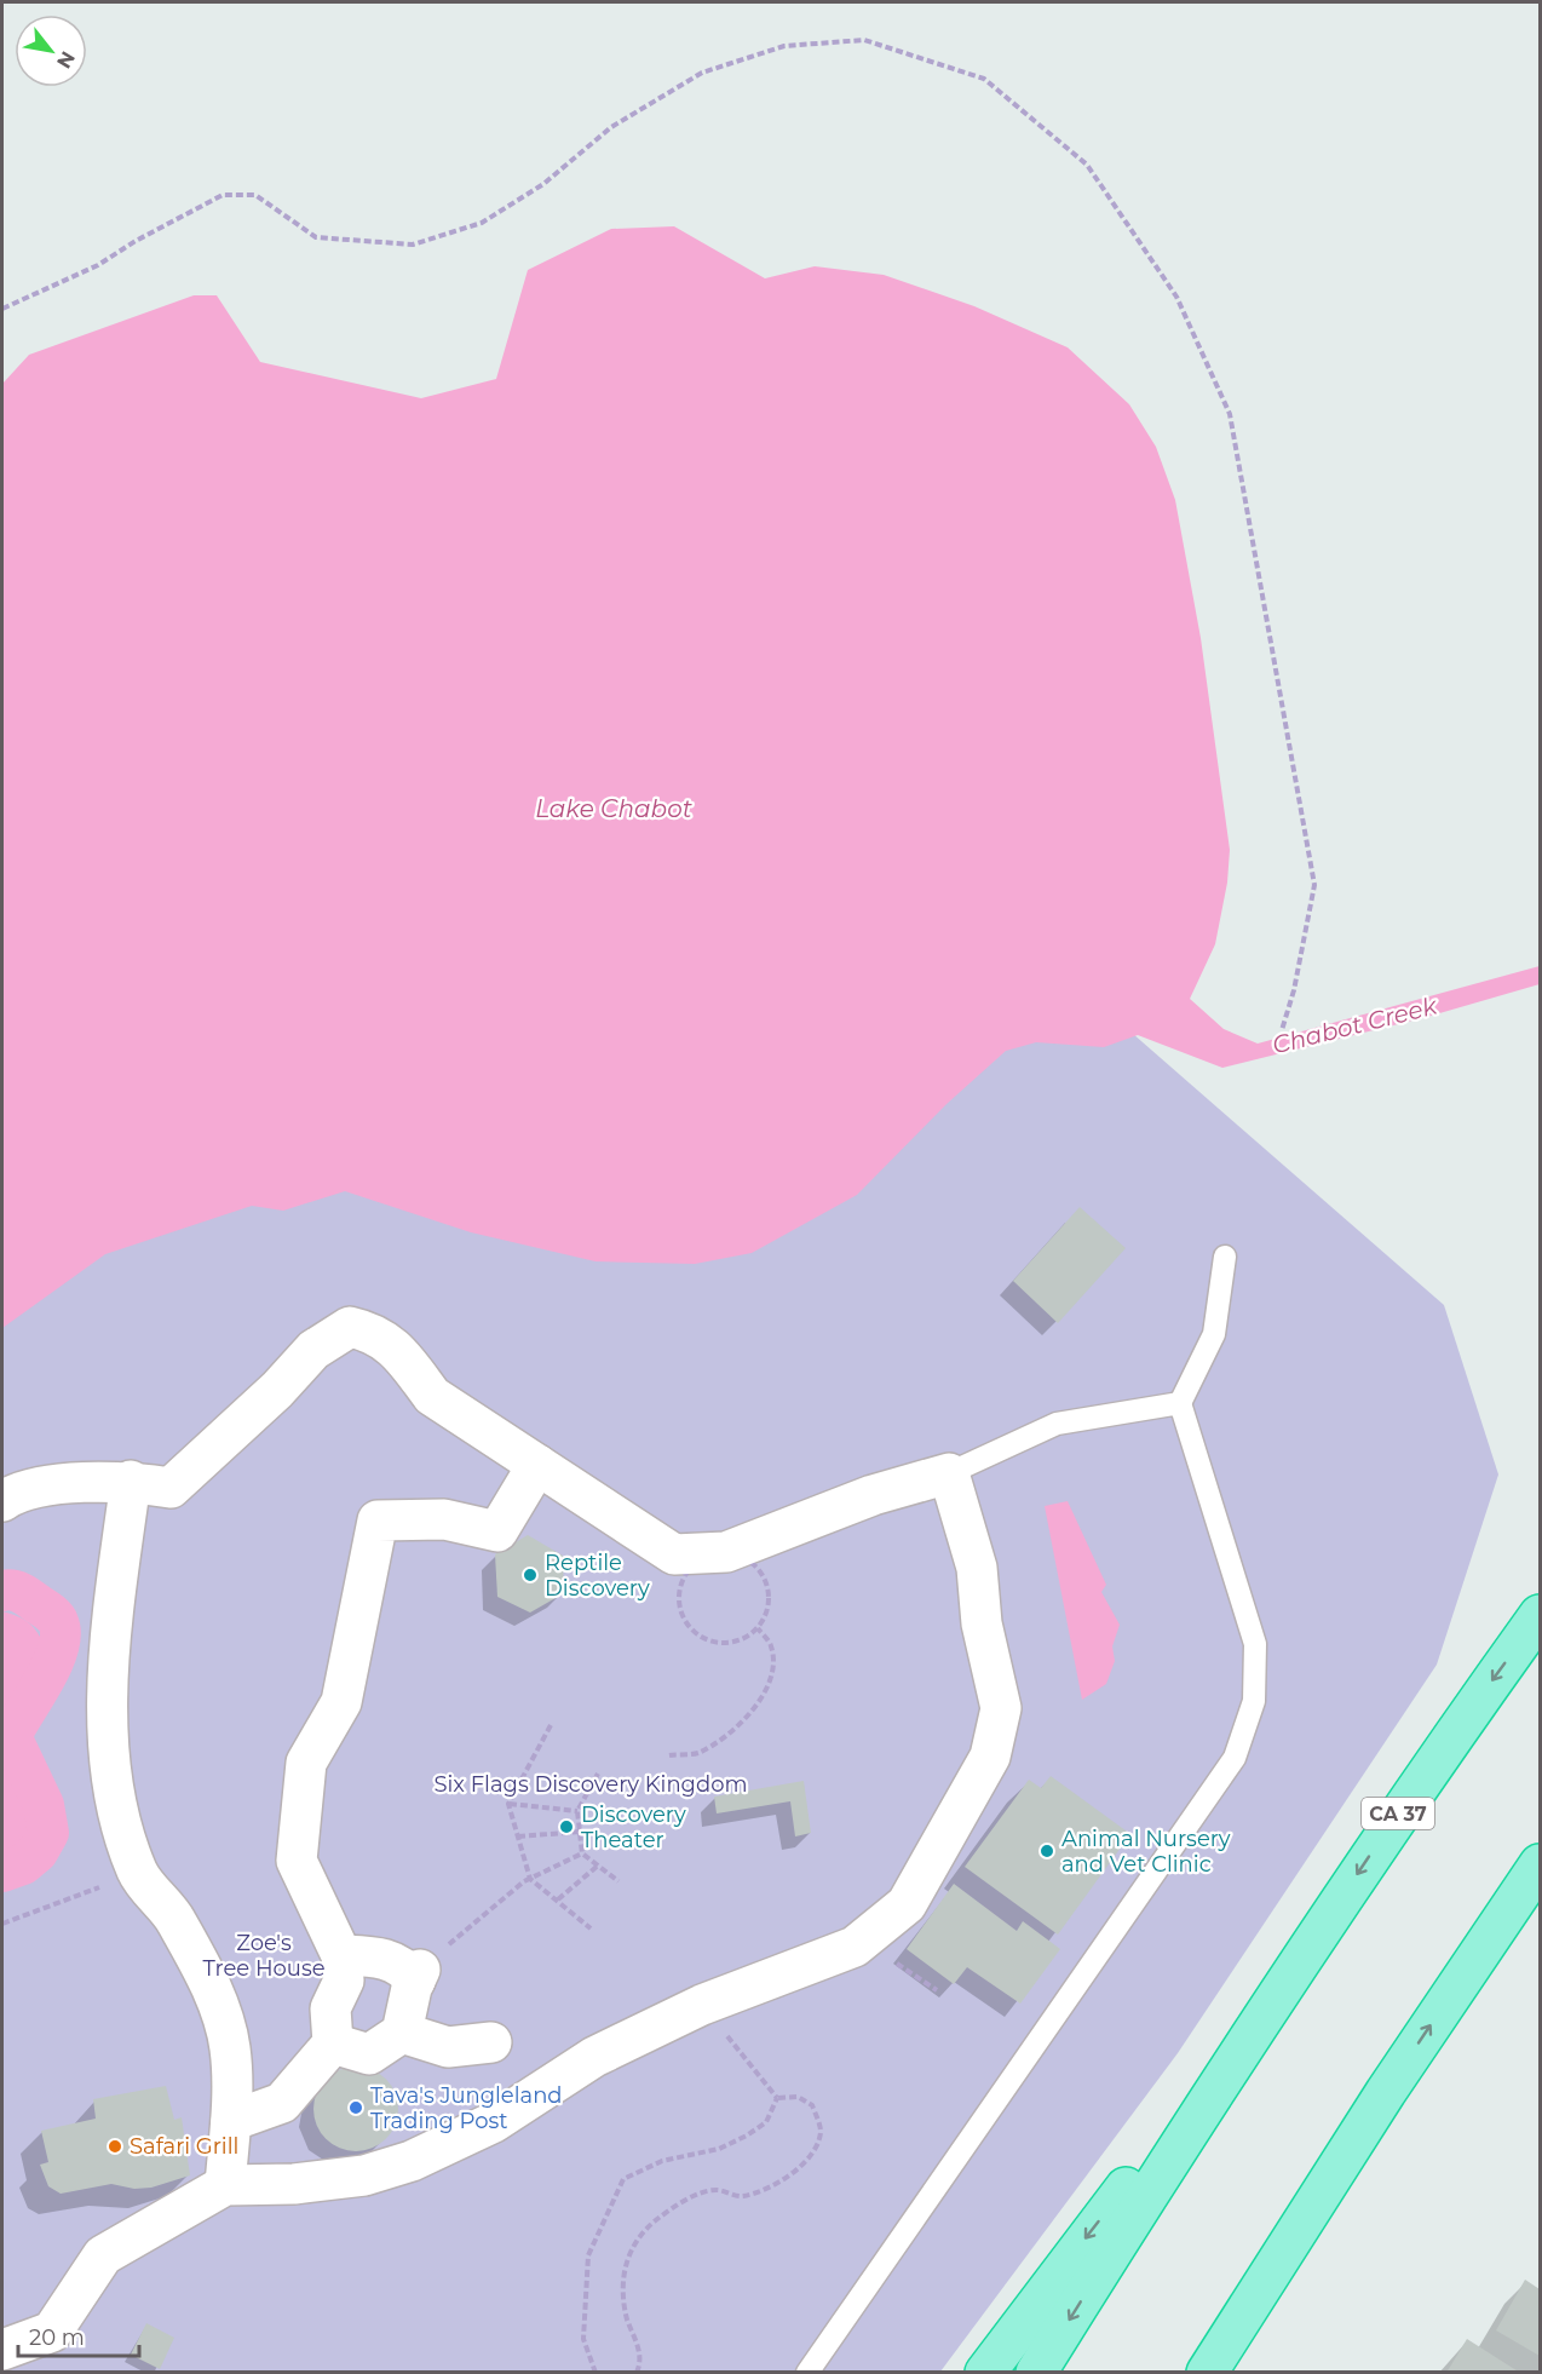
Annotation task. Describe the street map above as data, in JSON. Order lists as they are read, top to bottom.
{
  "streets": {
    "highway": ["CA 37"]
  },
  "water": ["Lake Chabot", "Chabot Creek"],
  "parks": ["Six Flags Discovery Kingdom", "Zoe's Tree House"],
  "places": [
    "Reptile Discovery",
    "Discovery Theater",
    "Animal Nursery and Vet Clinic",
    "Tava's Jungleland Trading Post",
    "Safari Grill"
  ],
  "scale_bar": "20 m",
  "north": "bottom right"
}
